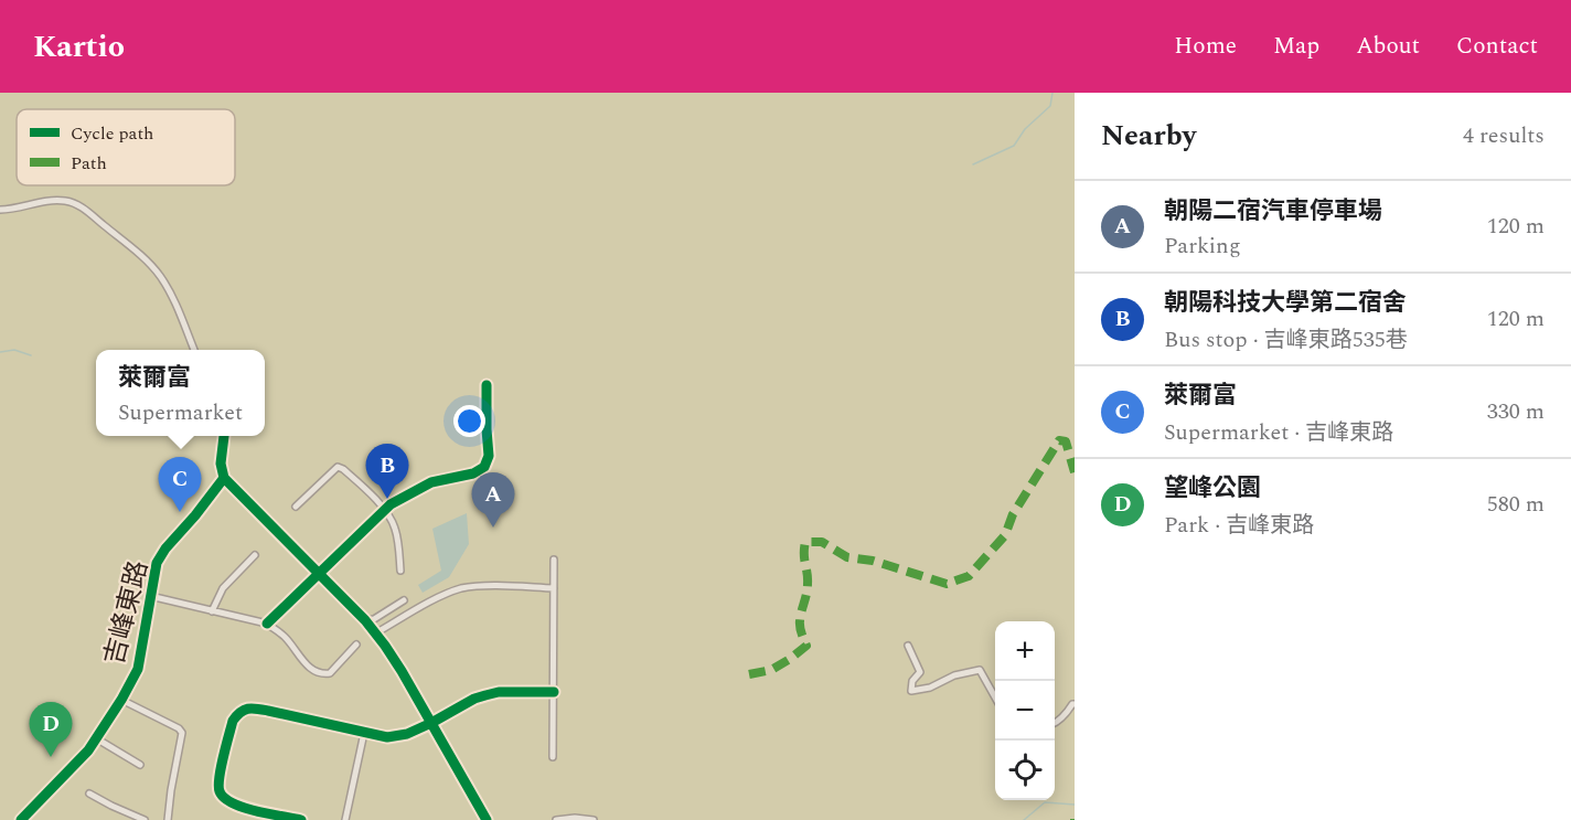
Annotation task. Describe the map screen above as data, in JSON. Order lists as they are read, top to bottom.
{
  "streets": {
    "street": ["吉峰東路"]
  },
  "legend": ["Cycle path", "Path"],
  "page": {
    "header": "Kartio",
    "nav": [
      "Home",
      "Map",
      "About",
      "Contact"
    ],
    "heading": ["Nearby", "4 results"],
    "list": [
      {
        "mark": "A",
        "name": "朝陽二宿汽車停車場",
        "note": "Parking",
        "value": "120 m"
      },
      {
        "mark": "B",
        "name": "朝陽科技大學第二宿舍",
        "note": "Bus stop · 吉峰東路535巷",
        "value": "120 m"
      },
      {
        "mark": "C",
        "name": "萊爾富",
        "note": "Supermarket · 吉峰東路",
        "value": "330 m"
      },
      {
        "mark": "D",
        "name": "望峰公園",
        "note": "Park · 吉峰東路",
        "value": "580 m"
      }
    ],
    "popup": ["萊爾富", "Supermarket"],
    "pins": [
      "B",
      "C",
      "A",
      "D"
    ],
    "map_buttons": ["+", "−"]
  }
}
